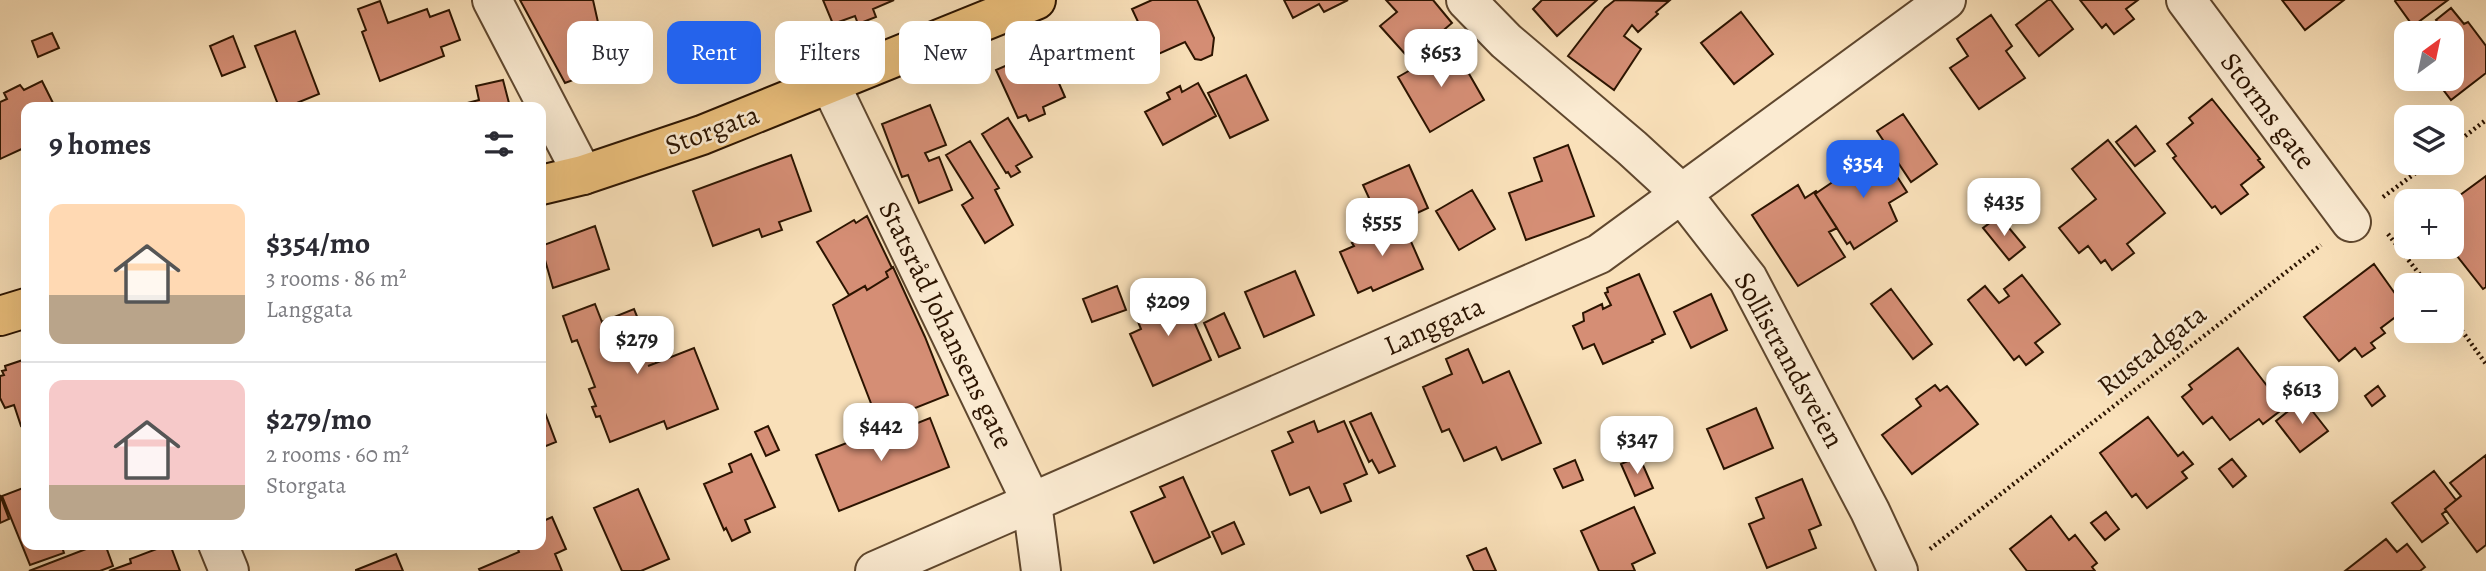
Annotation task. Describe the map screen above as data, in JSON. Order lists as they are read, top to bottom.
{
  "streets": {
    "main road": ["Storgata"],
    "street": [
      "Storms gate",
      "Statsråd Johansens gate",
      "Langgata",
      "Sollistrandsveien"
    ],
    "path": ["Rustadgata"]
  },
  "crossings": [
    ["Storms gate", "Rustadgata"],
    ["Storgata", "Statsråd Johansens gate"],
    ["Statsråd Johansens gate", "Langgata"],
    ["Langgata", "Sollistrandsveien"],
    ["Rustadgata", "Sollistrandsveien"]
  ],
  "north": "top right",
  "page": {
    "map_buttons": ["+", "−"],
    "chip": [
      "Buy",
      "Rent",
      "Filters",
      "New",
      "Apartment"
    ],
    "price": [
      "$653",
      "$354",
      "$435",
      "$555",
      "$209",
      "$279",
      "$613",
      "$442",
      "$347"
    ],
    "heading": "9 homes",
    "list": [
      {
        "name": "$354/mo",
        "note": "3 rooms · 86 m² · Langgata"
      },
      {
        "name": "$279/mo",
        "note": "2 rooms · 60 m² · Storgata"
      }
    ]
  }
}
